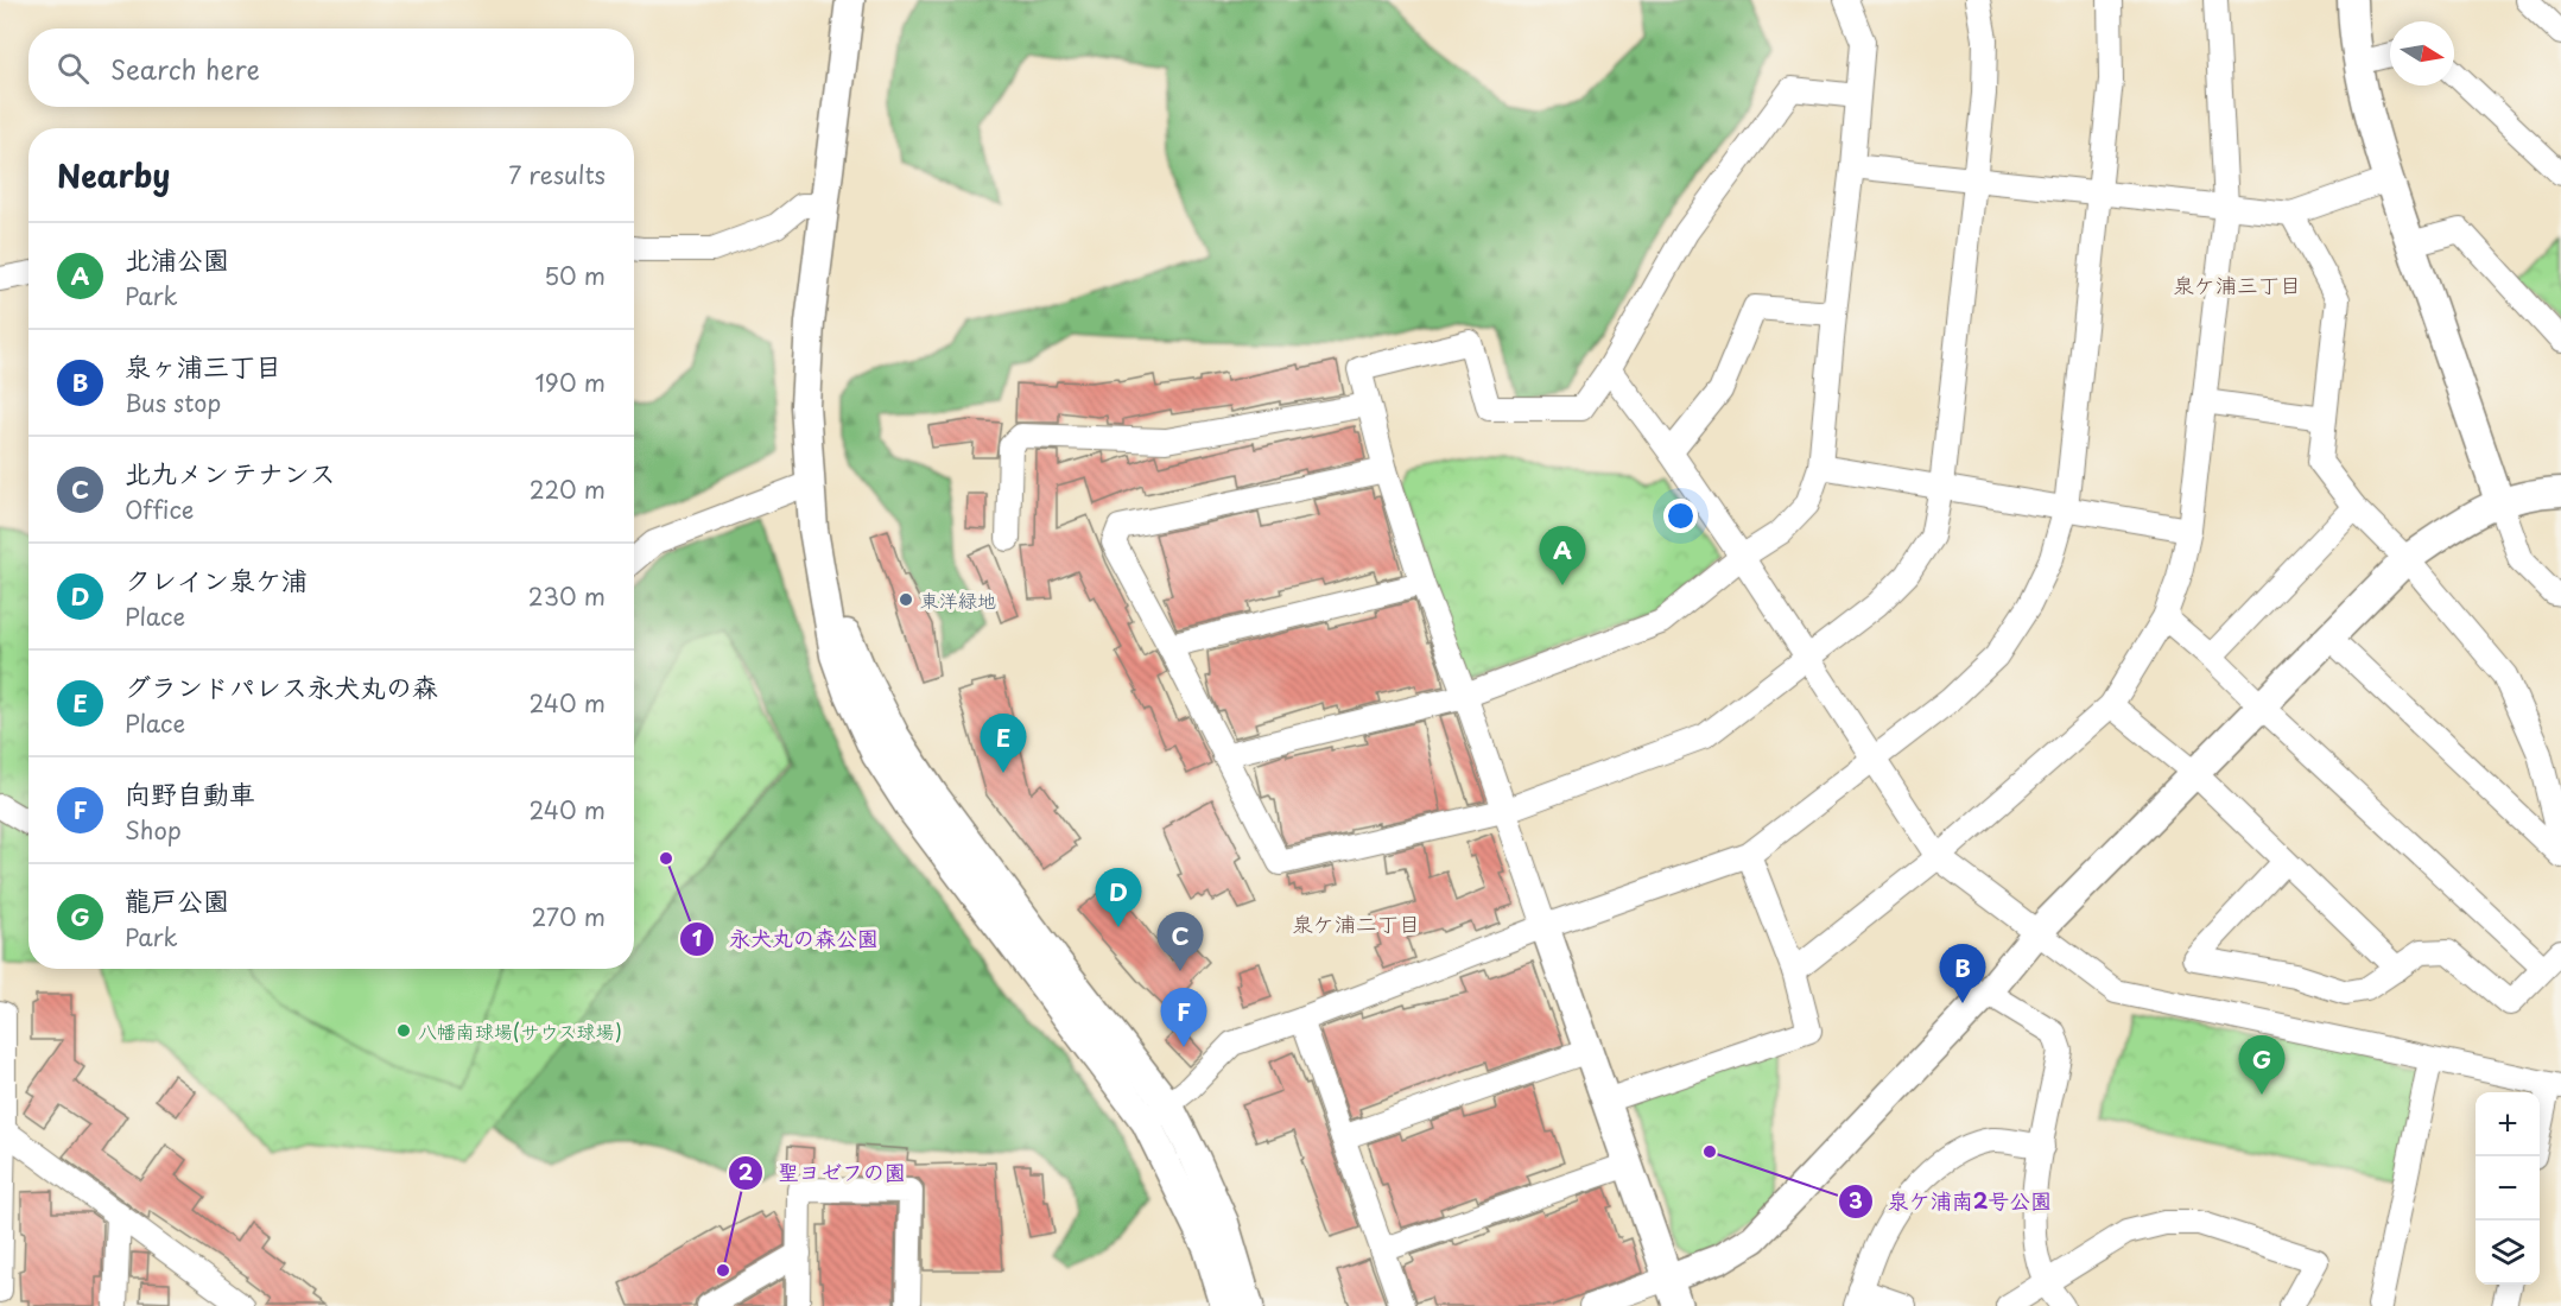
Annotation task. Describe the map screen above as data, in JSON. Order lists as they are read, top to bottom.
{
  "districts": ["泉ケ浦三丁目", "泉ケ浦二丁目"],
  "places": [
    "東洋緑地",
    "永犬丸の森公園",
    "八幡南球場(サウス球場)",
    "泉ケ浦南2号公園",
    "聖ヨゼフの園"
  ],
  "north": "right",
  "page": {
    "search": "Search here",
    "heading": ["Nearby", "7 results"],
    "list": [
      {
        "mark": "A",
        "name": "北浦公園",
        "note": "Park",
        "value": "50 m"
      },
      {
        "mark": "B",
        "name": "泉ヶ浦三丁目",
        "note": "Bus stop",
        "value": "190 m"
      },
      {
        "mark": "C",
        "name": "北九メンテナンス",
        "note": "Office",
        "value": "220 m"
      },
      {
        "mark": "D",
        "name": "クレイン泉ケ浦",
        "note": "Place",
        "value": "230 m"
      },
      {
        "mark": "E",
        "name": "グランドパレス永犬丸の森",
        "note": "Place",
        "value": "240 m"
      },
      {
        "mark": "F",
        "name": "向野自動車",
        "note": "Shop",
        "value": "240 m"
      },
      {
        "mark": "G",
        "name": "龍戸公園",
        "note": "Park",
        "value": "270 m"
      }
    ],
    "pins": [
      "A",
      "E",
      "D",
      "C",
      "B",
      "F",
      "G"
    ],
    "map_buttons": ["+", "−"]
  }
}
